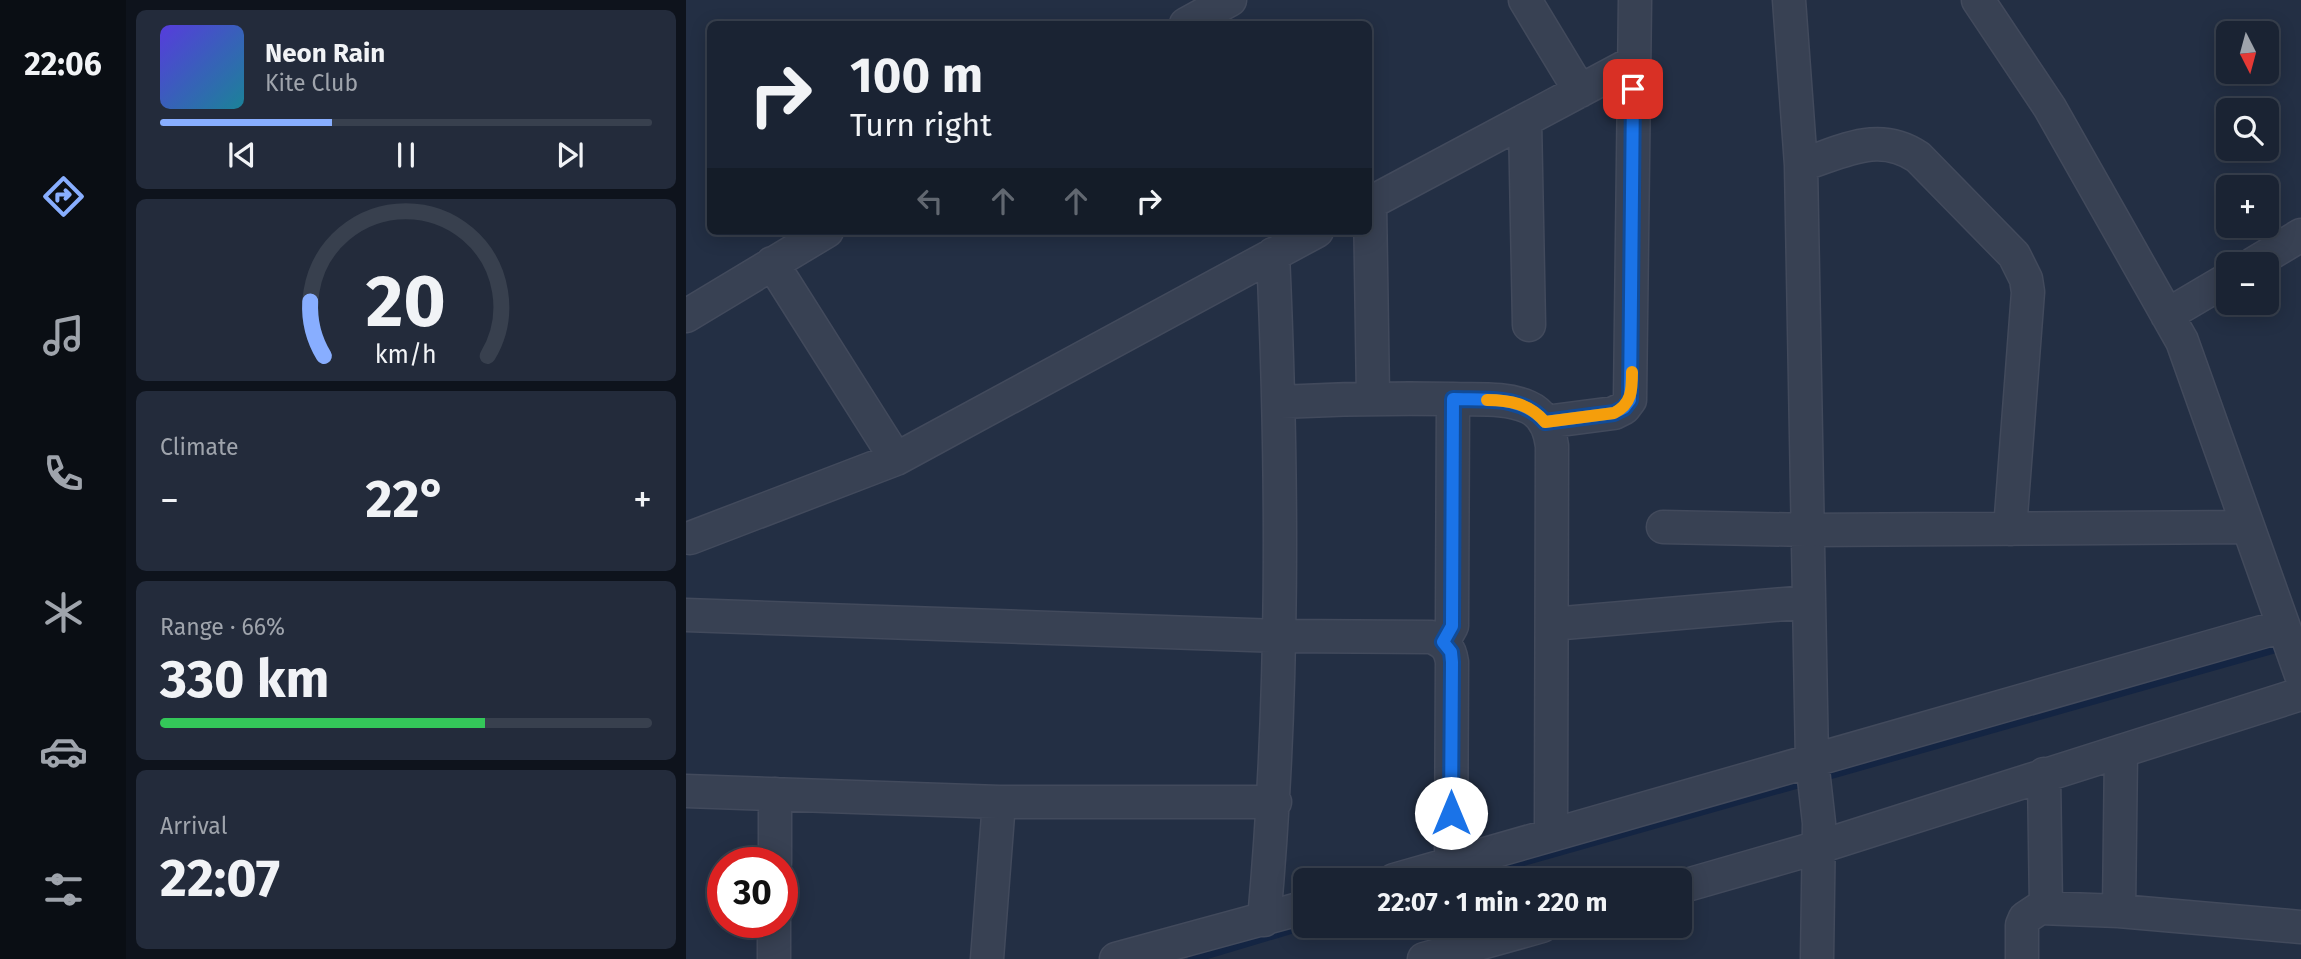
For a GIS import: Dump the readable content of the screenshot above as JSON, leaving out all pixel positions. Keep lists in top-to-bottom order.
{
  "north": "bottom",
  "page": {
    "tabs": "22:06",
    "map_buttons": ["+", "−"],
    "turn": ["100 m", "Turn right"],
    "song": ["Neon Rain", "Kite Club"],
    "tile": [
      "Climate",
      ["Range · 66%", "330 km"],
      ["Arrival", "22:07"]
    ],
    "heat": ["−", "22°", "+"],
    "limit": "30",
    "trip": "22:07 · 1 min · 220 m",
    "gauge": ["20", "km/h"]
  }
}
